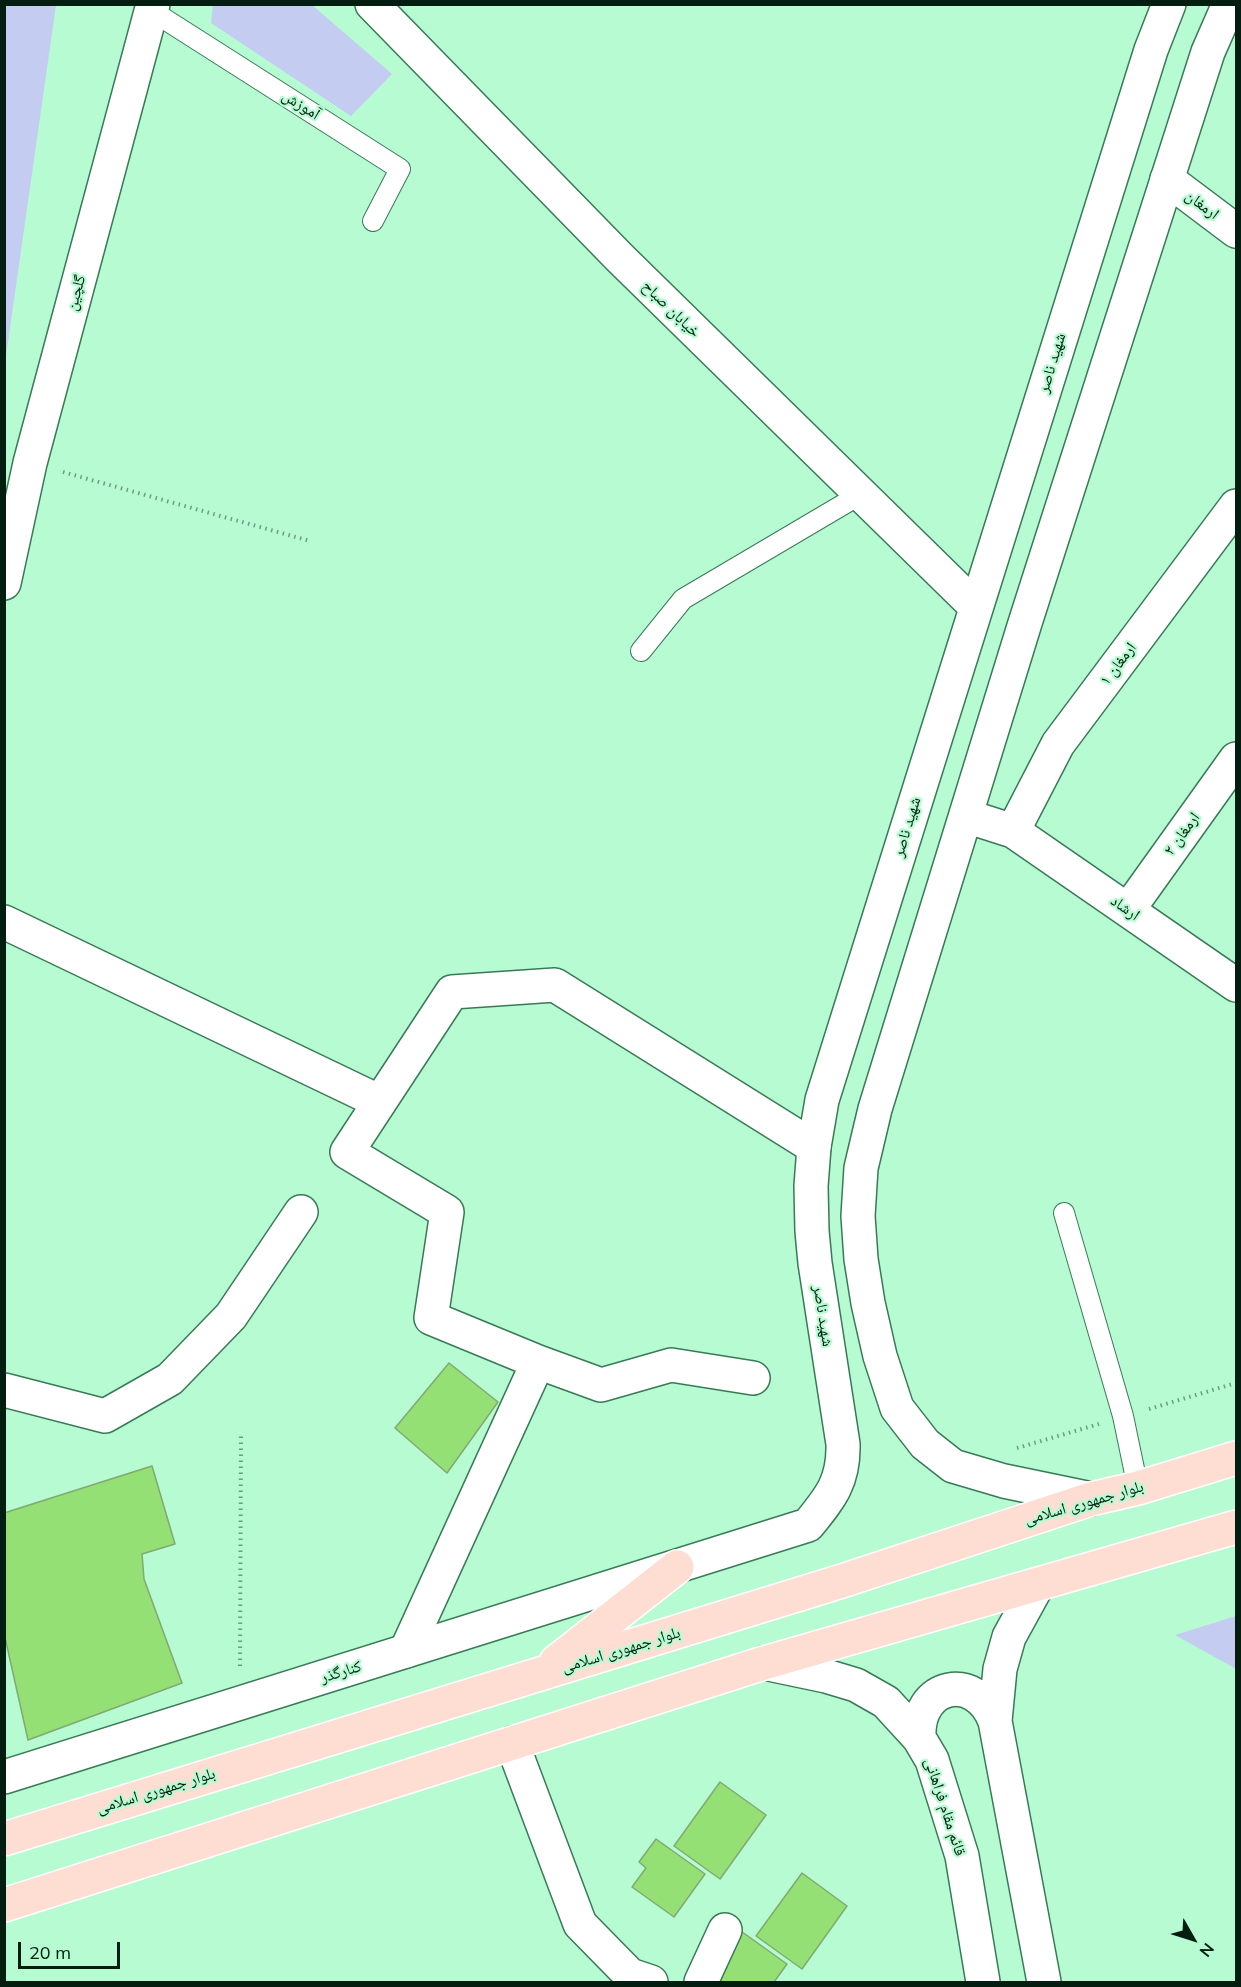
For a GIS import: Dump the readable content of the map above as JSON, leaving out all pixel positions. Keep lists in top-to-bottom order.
{
  "streets": {
    "main road": ["بلوار جمهوری اسلامی"],
    "street": [
      "ارمغان",
      "گلچین",
      "خیابان صباح",
      "شهید ناصر",
      "ارمغان ۱",
      "ارمغان ۲",
      "ارشاد",
      "کنارگذر",
      "قائم مقام فراهانی"
    ],
    "lane": ["آموزش"]
  },
  "crossings": [
    ["آموزش", "گلچین"],
    ["خیابان صباح", "شهید ناصر"],
    ["شهید ناصر", "کنارگذر"],
    ["ارمغان ۱", "ارشاد"],
    ["ارمغان ۲", "ارشاد"]
  ],
  "scale_bar": "20 m",
  "north": "bottom right"
}
